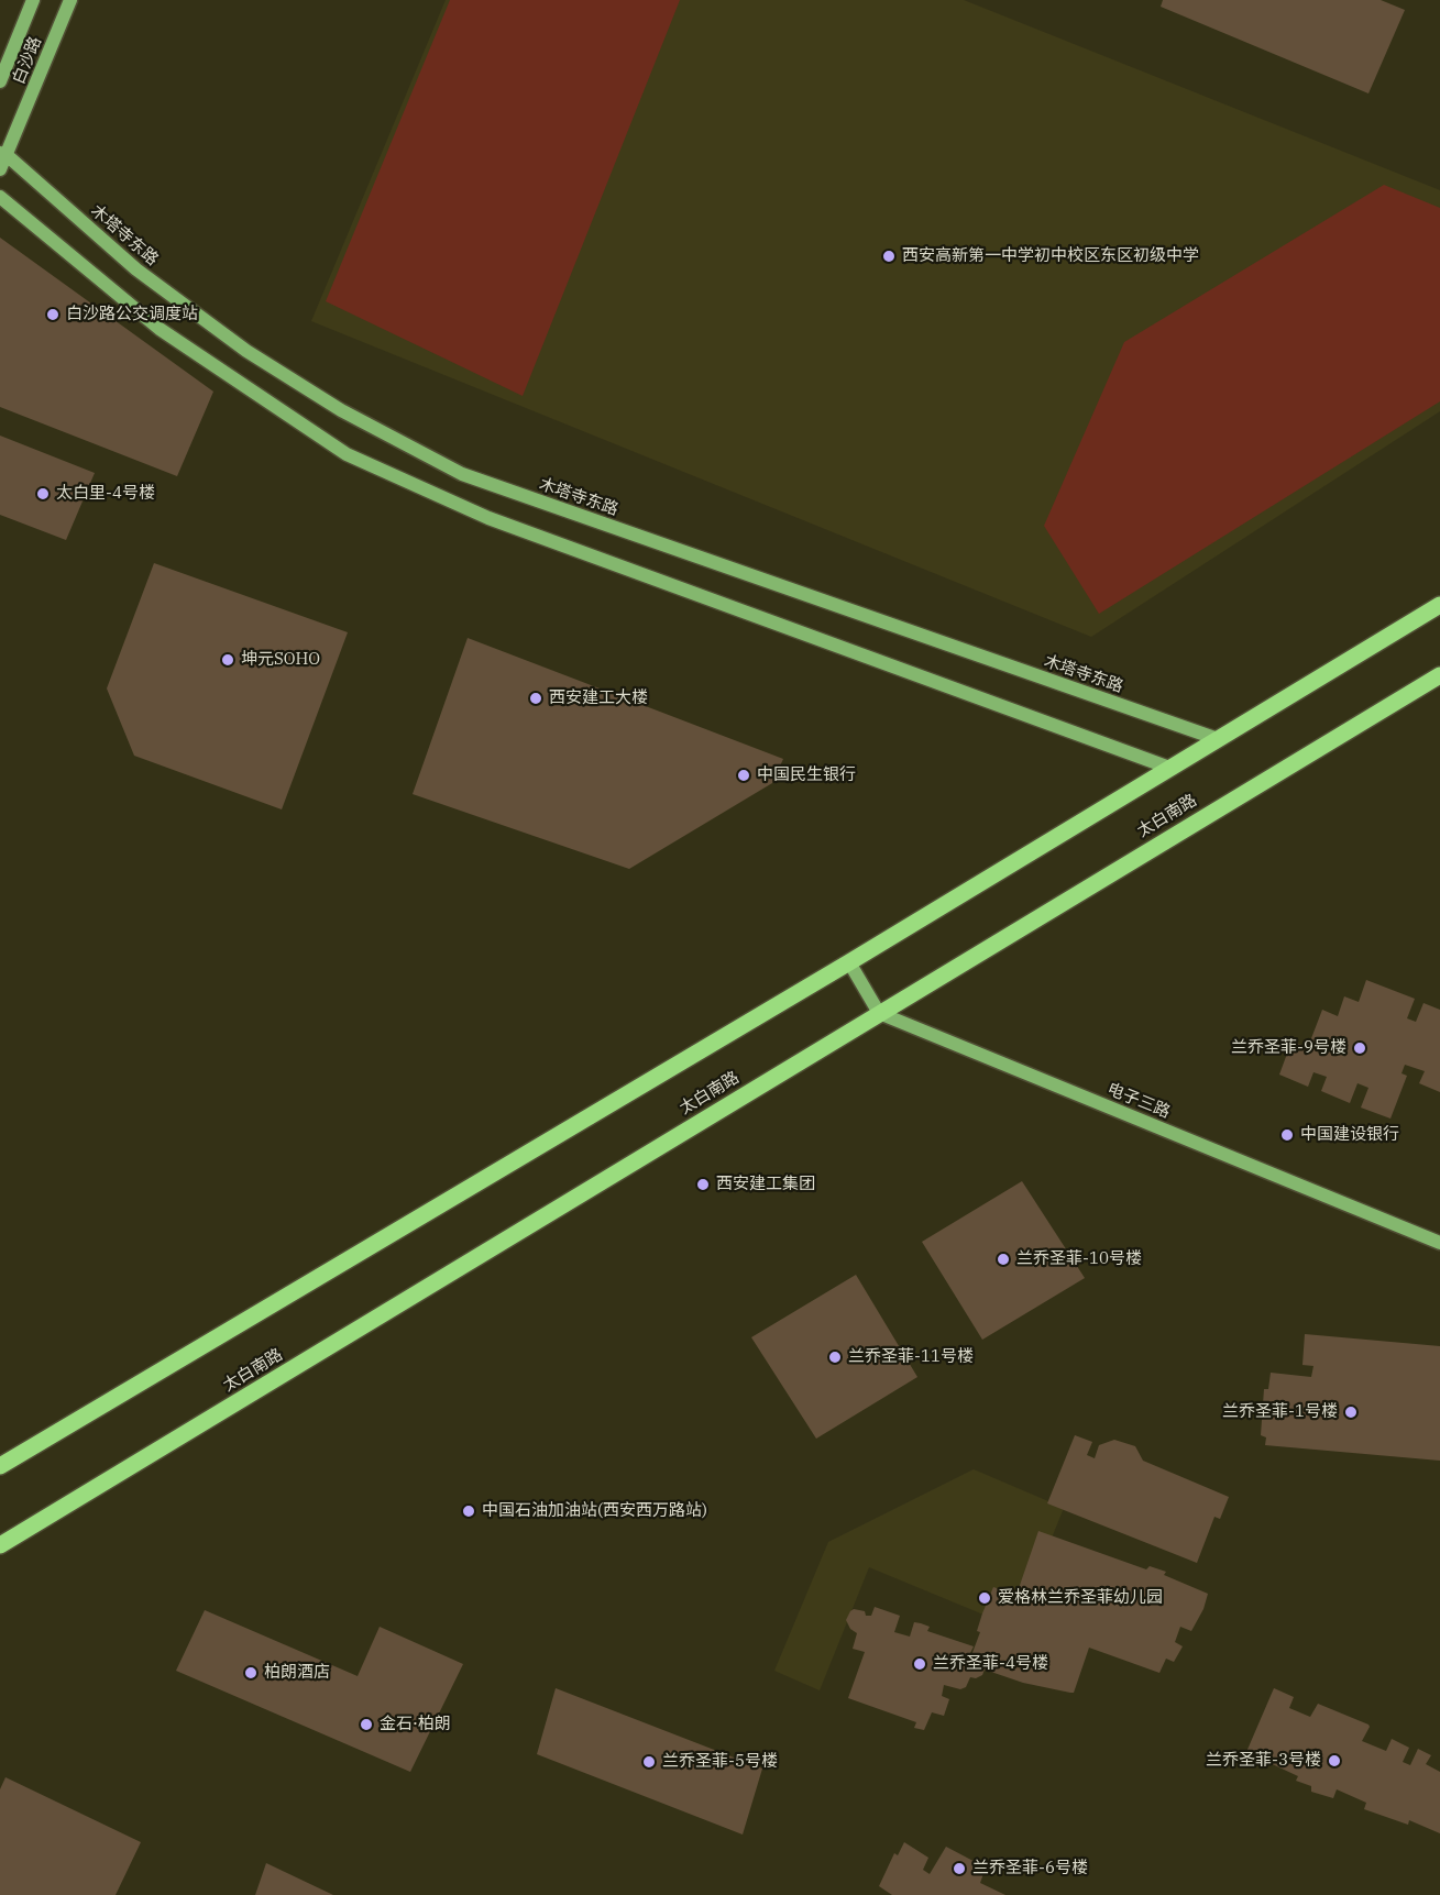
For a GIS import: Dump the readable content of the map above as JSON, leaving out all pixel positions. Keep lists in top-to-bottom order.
{
  "streets": {
    "main road": ["太白南路"],
    "street": ["白沙路", "木塔寺东路", "电子三路"]
  },
  "crossings": [
    ["白沙路", "木塔寺东路"],
    ["太白南路", "电子三路"]
  ],
  "places": [
    "西安高新第一中学初中校区东区初级中学",
    "白沙路公交调度站",
    "太白里-4号楼",
    "坤元SOHO",
    "西安建工大楼",
    "中国民生银行",
    "兰乔圣菲-9号楼",
    "中国建设银行",
    "西安建工集团",
    "兰乔圣菲-10号楼",
    "兰乔圣菲-11号楼",
    "兰乔圣菲-1号楼",
    "中国石油加油站(西安西万路站)",
    "爱格林兰乔圣菲幼儿园",
    "兰乔圣菲-4号楼",
    "柏朗酒店",
    "金石·柏朗",
    "兰乔圣菲-3号楼",
    "兰乔圣菲-5号楼",
    "兰乔圣菲-6号楼"
  ]
}
